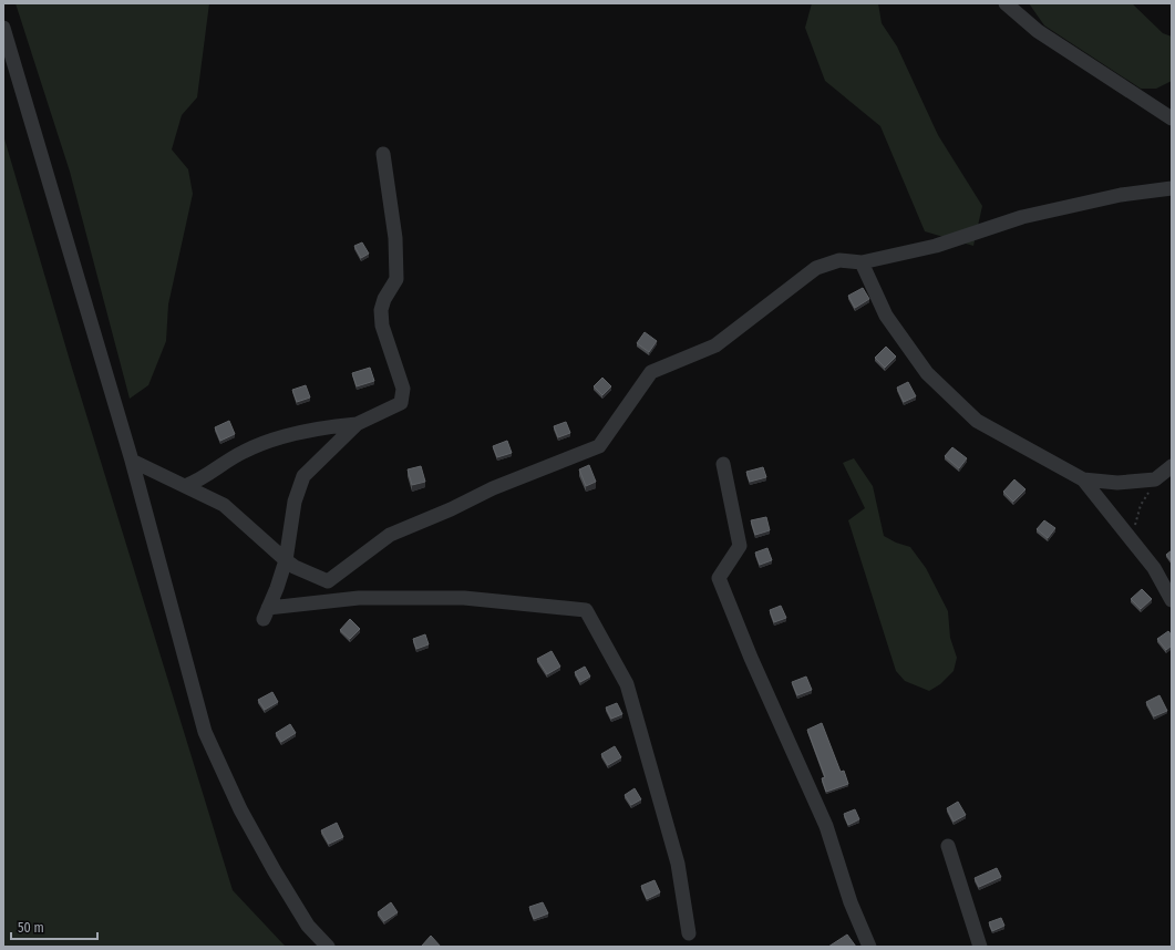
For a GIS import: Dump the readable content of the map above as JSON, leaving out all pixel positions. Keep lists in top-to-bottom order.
{
  "scale_bar": "50 m"
}
